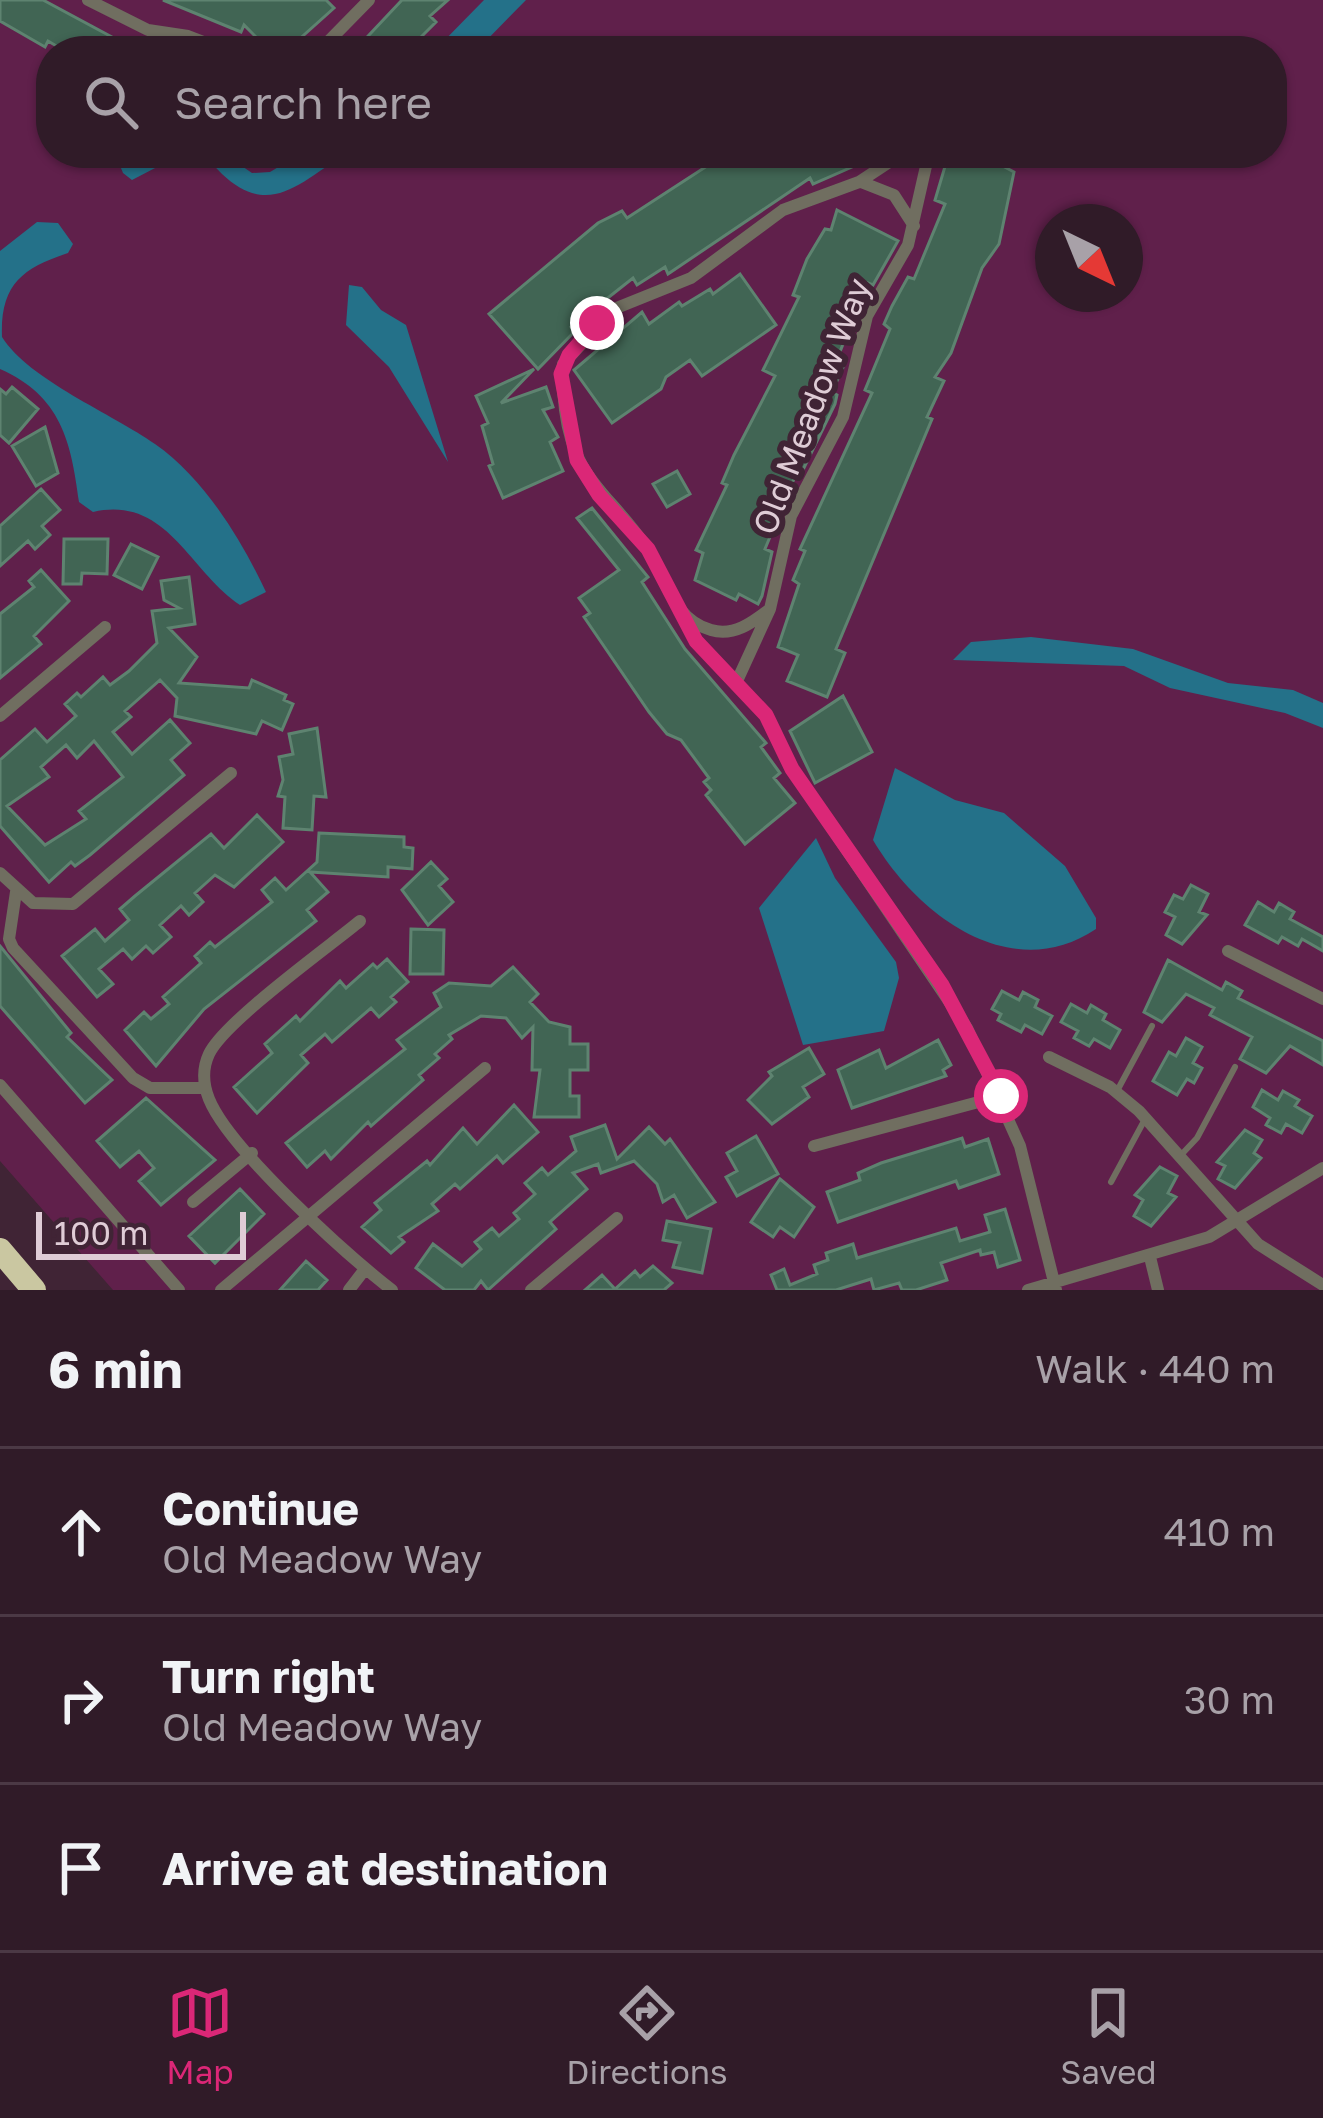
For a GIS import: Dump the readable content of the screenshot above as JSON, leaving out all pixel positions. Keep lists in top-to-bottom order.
{
  "streets": {
    "street": ["Old Meadow Way"]
  },
  "scale_bar": "100 m",
  "north": "bottom right",
  "page": {
    "search": "Search here",
    "scale": "100 m",
    "heading": ["6 min", "Walk · 440 m"],
    "list": [
      ["Continue", "Old Meadow Way", "410 m"],
      ["Turn right", "Old Meadow Way", "30 m"],
      "Arrive at destination"
    ],
    "nav": ["Map", "Directions", "Saved"]
  }
}
